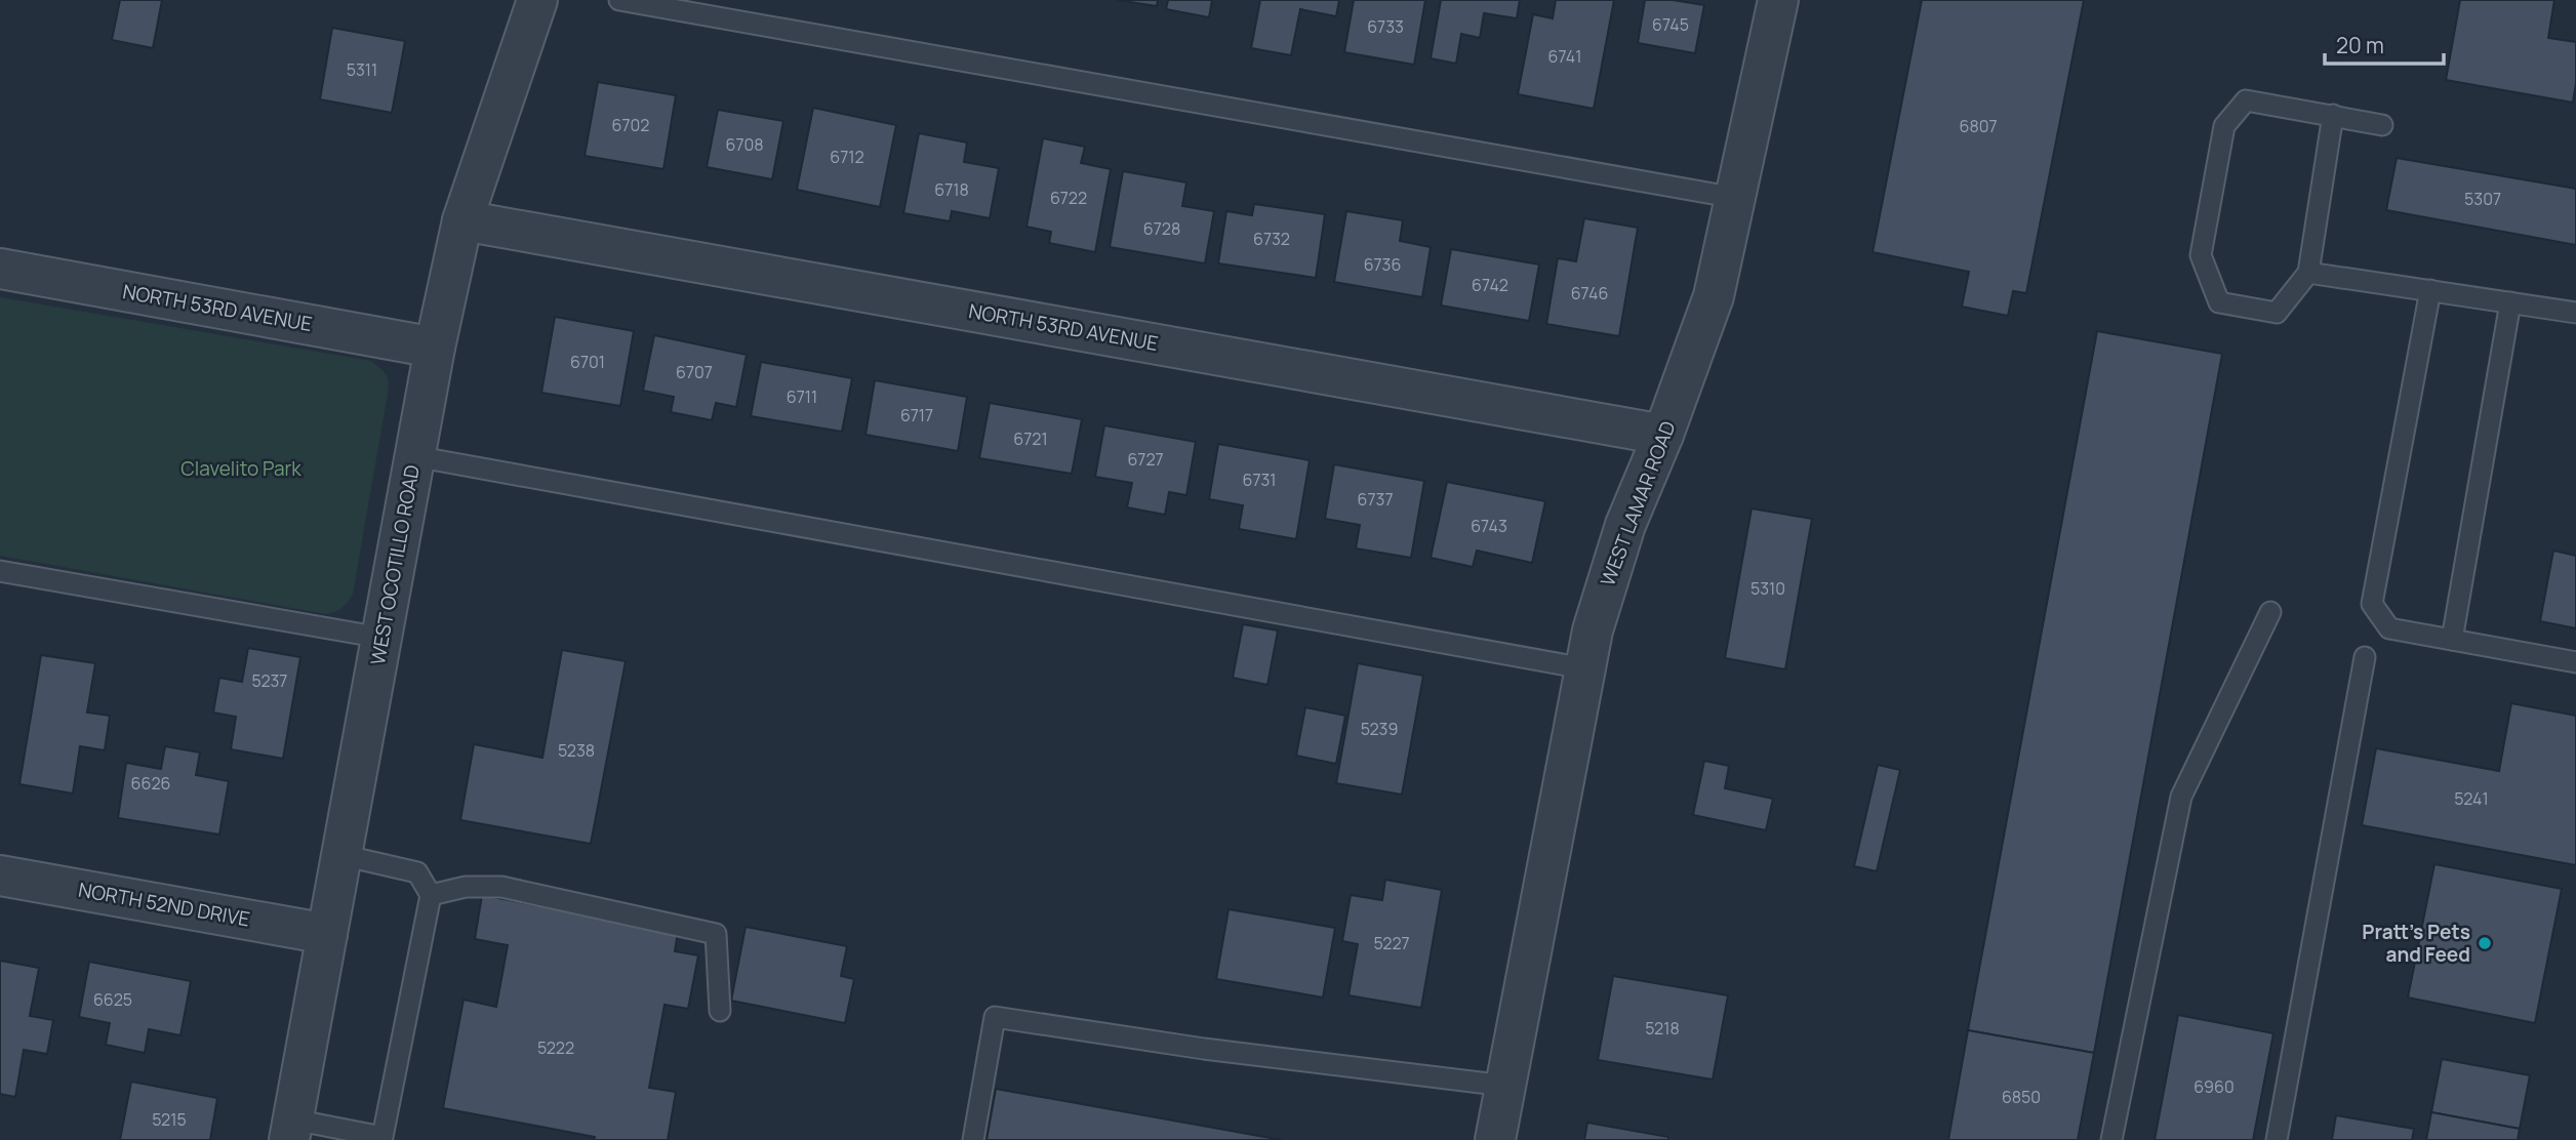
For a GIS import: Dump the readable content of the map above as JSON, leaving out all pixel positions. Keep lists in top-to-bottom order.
{
  "streets": {
    "street": [
      "NORTH 53RD AVENUE",
      "WEST LAMAR ROAD",
      "WEST OCOTILLO ROAD",
      "NORTH 52ND DRIVE"
    ]
  },
  "crossings": [
    ["NORTH 53RD AVENUE", "WEST LAMAR ROAD"],
    ["NORTH 53RD AVENUE", "WEST OCOTILLO ROAD"],
    ["WEST OCOTILLO ROAD", "NORTH 52ND DRIVE"]
  ],
  "parks": ["Clavelito Park"],
  "places": ["Pratt's Pets and Feed"],
  "house_numbers": [
    "6745",
    "6733",
    "6741",
    "5311",
    "6702",
    "6807",
    "6708",
    "6712",
    "6718",
    "6722",
    "5307",
    "6728",
    "6732",
    "6736",
    "6742",
    "6746",
    "6701",
    "6707",
    "6711",
    "6717",
    "6721",
    "6727",
    "6731",
    "6737",
    "6743",
    "5310",
    "5237",
    "5239",
    "5238",
    "6626",
    "5241",
    "5227",
    "6625",
    "5218",
    "5222",
    "6960",
    "6850",
    "5215"
  ],
  "scale_bar": "20 m"
}
